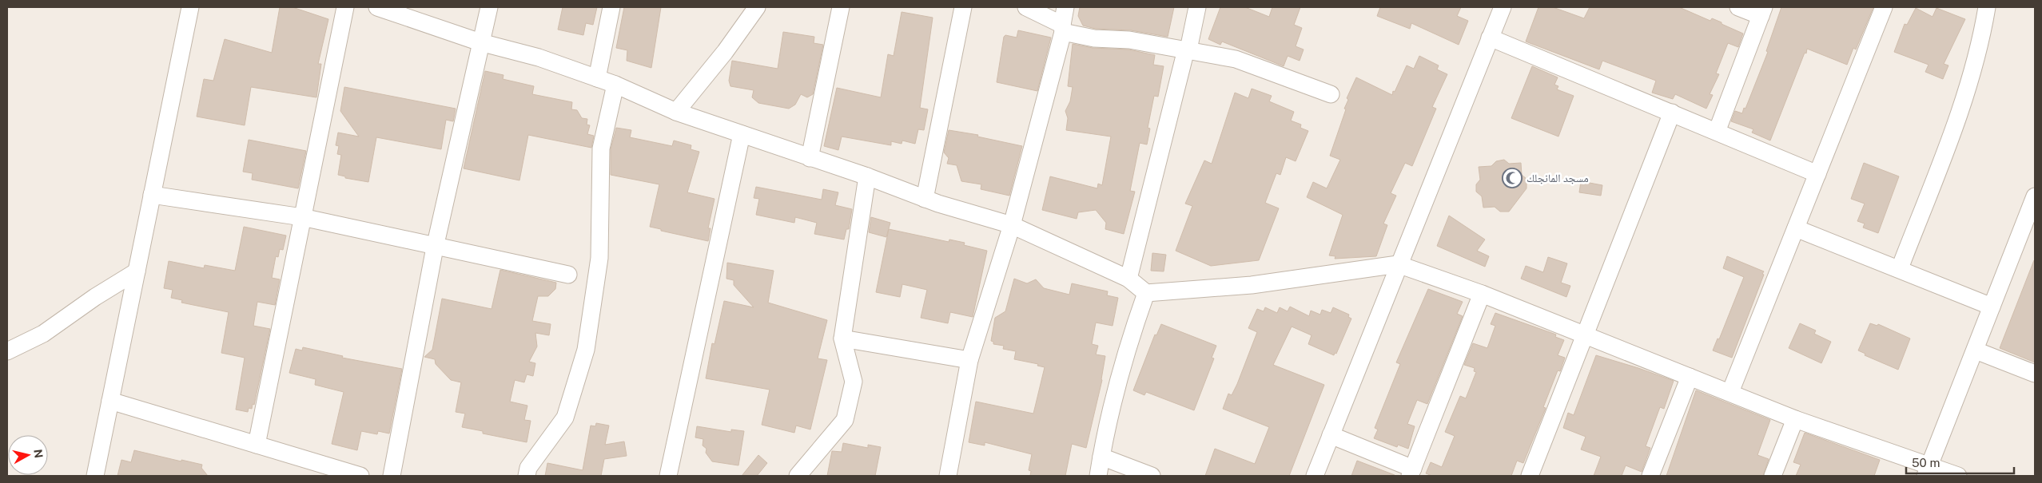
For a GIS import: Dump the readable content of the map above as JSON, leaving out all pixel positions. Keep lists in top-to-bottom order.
{
  "places": {
    "mosque": ["مسجد المانجلك"]
  },
  "scale_bar": "50 m",
  "north": "right"
}
